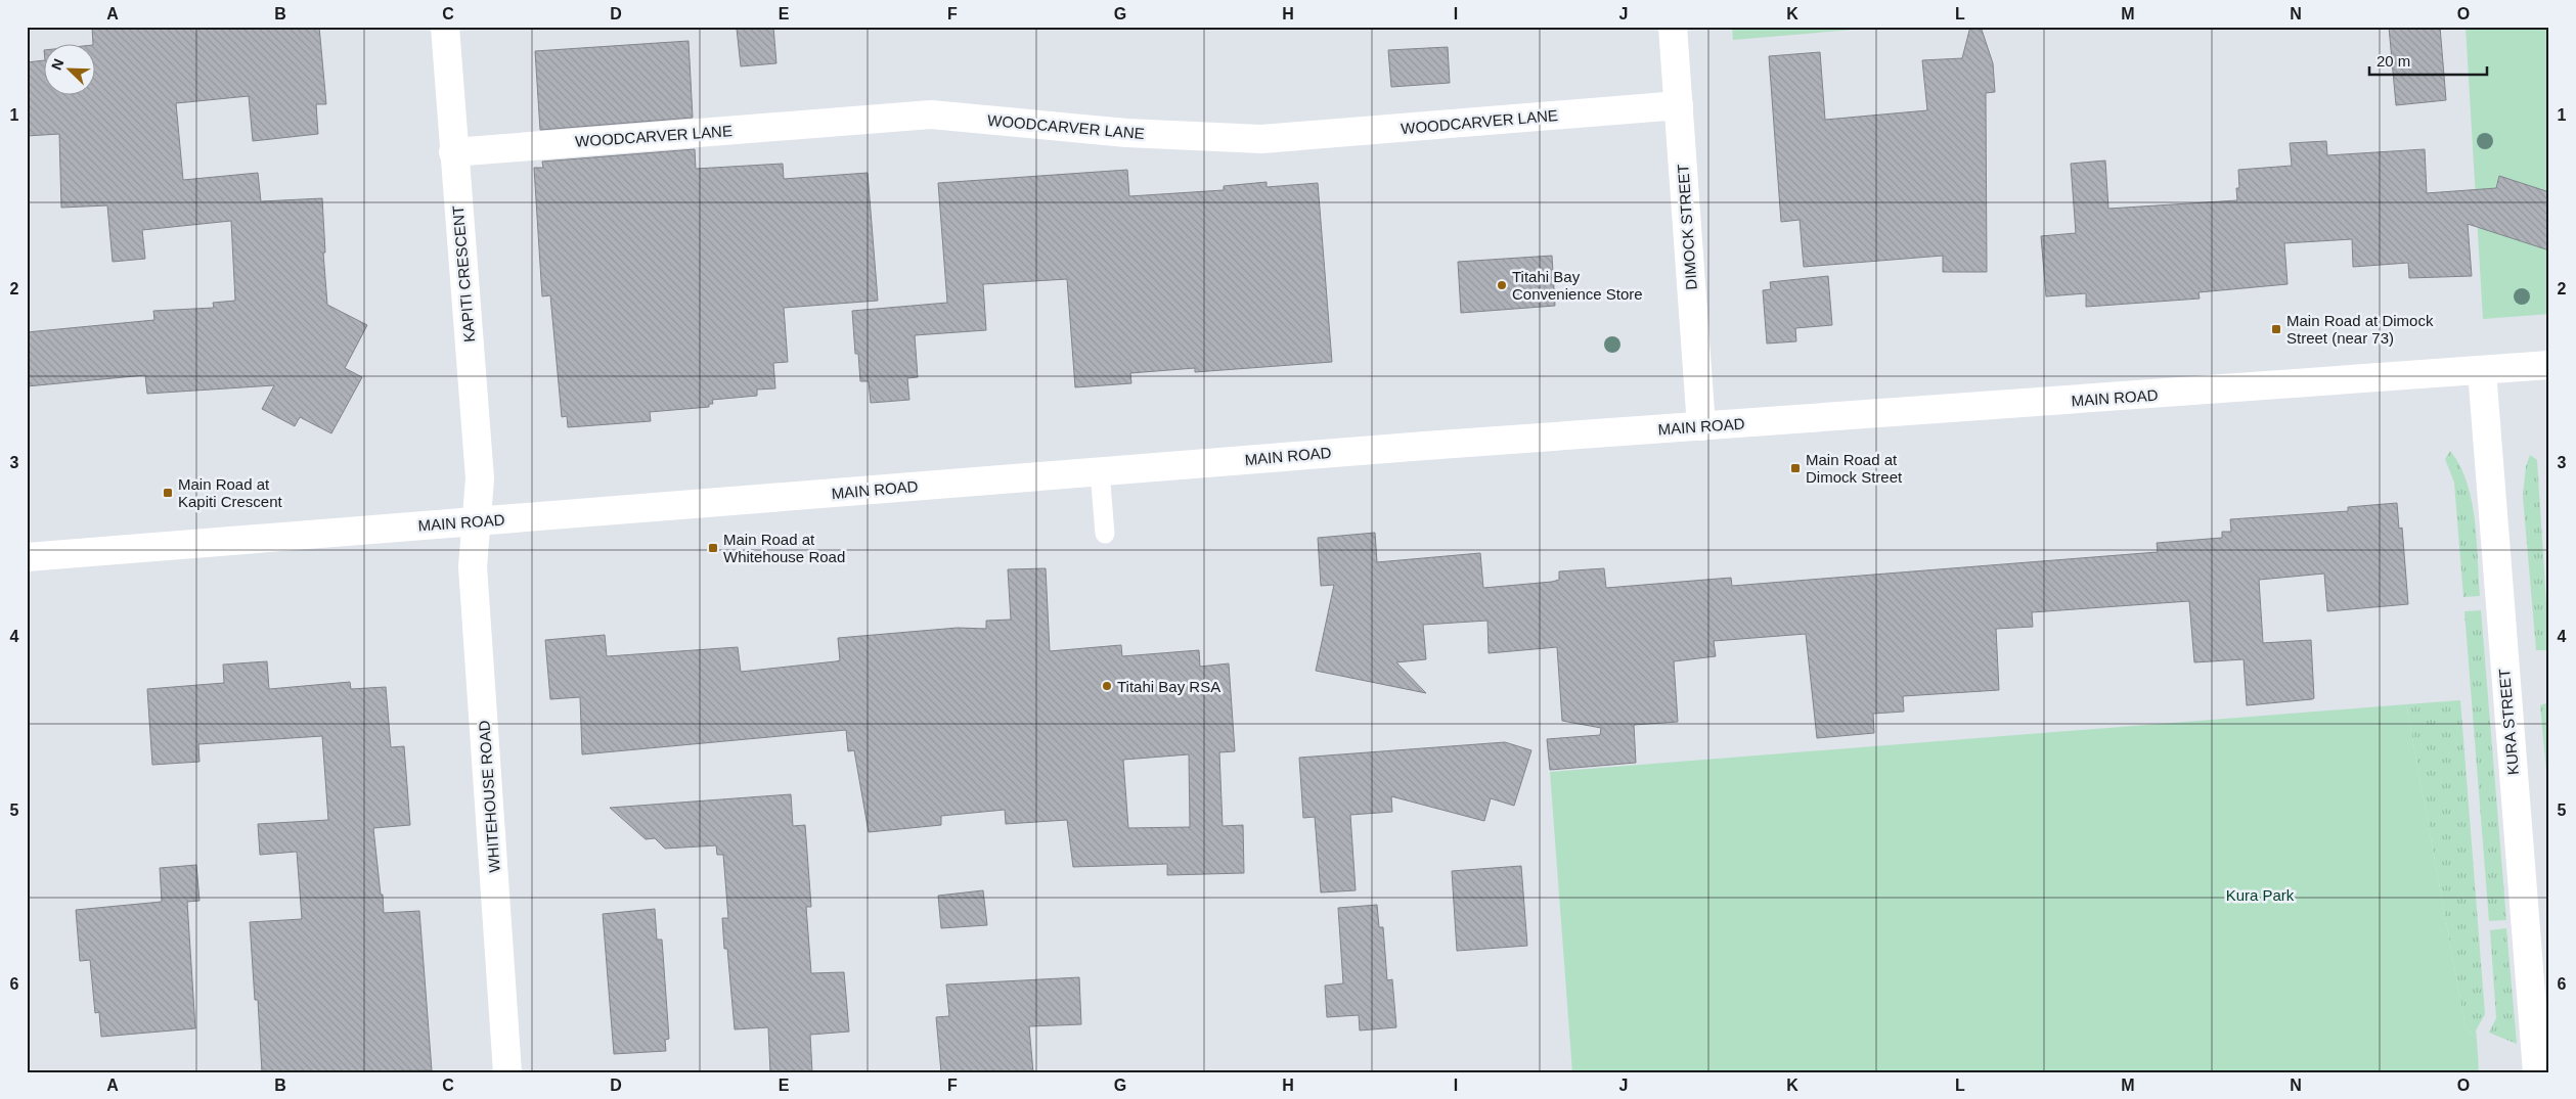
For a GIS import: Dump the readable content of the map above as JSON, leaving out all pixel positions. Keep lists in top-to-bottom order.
{
  "streets": {
    "street": [
      "WOODCARVER LANE",
      "DIMOCK STREET",
      "KAPITI CRESCENT",
      "MAIN ROAD",
      "KURA STREET",
      "WHITEHOUSE ROAD"
    ]
  },
  "crossings": [
    ["WOODCARVER LANE", "DIMOCK STREET"],
    ["WOODCARVER LANE", "KAPITI CRESCENT"],
    ["DIMOCK STREET", "MAIN ROAD"],
    ["KAPITI CRESCENT", "MAIN ROAD"],
    ["KAPITI CRESCENT", "WHITEHOUSE ROAD"],
    ["MAIN ROAD", "KURA STREET"],
    ["MAIN ROAD", "WHITEHOUSE ROAD"]
  ],
  "parks": ["Kura Park"],
  "places": {
    "other": ["Titahi Bay Convenience Store", "Titahi Bay RSA"],
    "transit": [
      "Main Road at Dimock Street (near 73)",
      "Main Road at Dimock Street",
      "Main Road at Kapiti Crescent",
      "Main Road at Whitehouse Road"
    ]
  },
  "scale_bar": "20 m",
  "north": "top left",
  "grid": {
    "columns": [
      "A",
      "B",
      "C",
      "D",
      "E",
      "F",
      "G",
      "H",
      "I",
      "J",
      "K",
      "L",
      "M",
      "N",
      "O"
    ],
    "rows": [
      "1",
      "2",
      "3",
      "4",
      "5",
      "6"
    ]
  }
}
